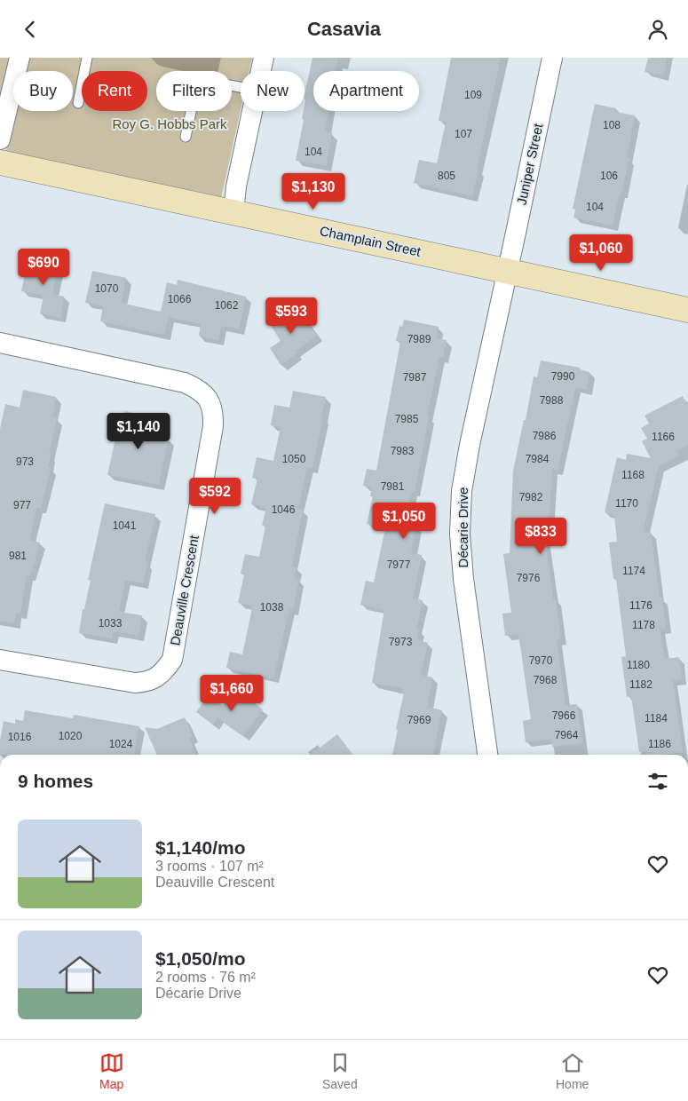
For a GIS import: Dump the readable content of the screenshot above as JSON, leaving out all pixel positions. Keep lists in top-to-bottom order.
{
  "streets": {
    "street": [
      "Juniper Street",
      "Champlain Street",
      "Décarie Drive",
      "Deauville Crescent"
    ]
  },
  "crossings": [
    ["Juniper Street", "Champlain Street"],
    ["Juniper Street", "Décarie Drive"],
    ["Champlain Street", "Décarie Drive"]
  ],
  "parks": ["Roy G. Hobbs Park"],
  "house_numbers": [
    "109",
    "108",
    "107",
    "104",
    "805",
    "106",
    "104",
    "1070",
    "1066",
    "1062",
    "7989",
    "7990",
    "7987",
    "7988",
    "7985",
    "7986",
    "1166",
    "7983",
    "1050",
    "7984",
    "973",
    "1168",
    "7981",
    "7982",
    "1170",
    "977",
    "1046",
    "1041",
    "981",
    "7977",
    "1174",
    "7976",
    "1176",
    "1038",
    "1033",
    "1178",
    "7973",
    "7970",
    "1180",
    "7968",
    "1182",
    "7966",
    "1184",
    "7969",
    "7964",
    "1020",
    "1016",
    "1024",
    "1186"
  ],
  "page": {
    "header": "Casavia",
    "chip": [
      "Buy",
      "Rent",
      "Filters",
      "New",
      "Apartment"
    ],
    "price": [
      "$1,130",
      "$1,060",
      "$690",
      "$593",
      "$1,140",
      "$592",
      "$1,050",
      "$833",
      "$1,660"
    ],
    "heading": "9 homes",
    "list": [
      {
        "name": "$1,140/mo",
        "note": "3 rooms · 107 m² · Deauville Crescent"
      },
      {
        "name": "$1,050/mo",
        "note": "2 rooms · 76 m² · Décarie Drive"
      }
    ],
    "tabs": ["Map", "Saved", "Home"]
  }
}
